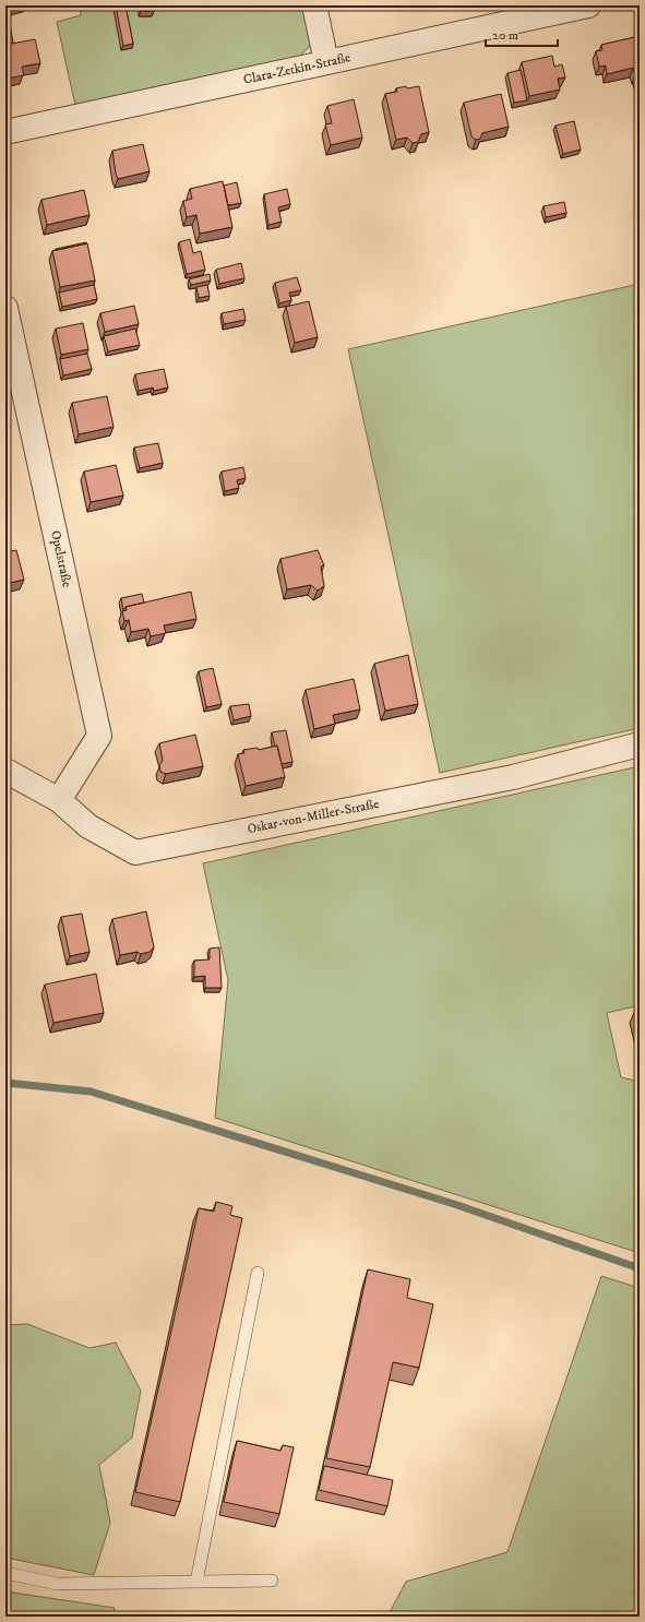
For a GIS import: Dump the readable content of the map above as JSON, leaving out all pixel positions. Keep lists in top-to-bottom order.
{
  "streets": {
    "street": ["Clara-Zetkin-Straße", "Opelstraße", "Oskar-von-Miller-Straße"]
  },
  "crossings": [
    ["Opelstraße", "Oskar-von-Miller-Straße"]
  ],
  "scale_bar": "20 m"
}
